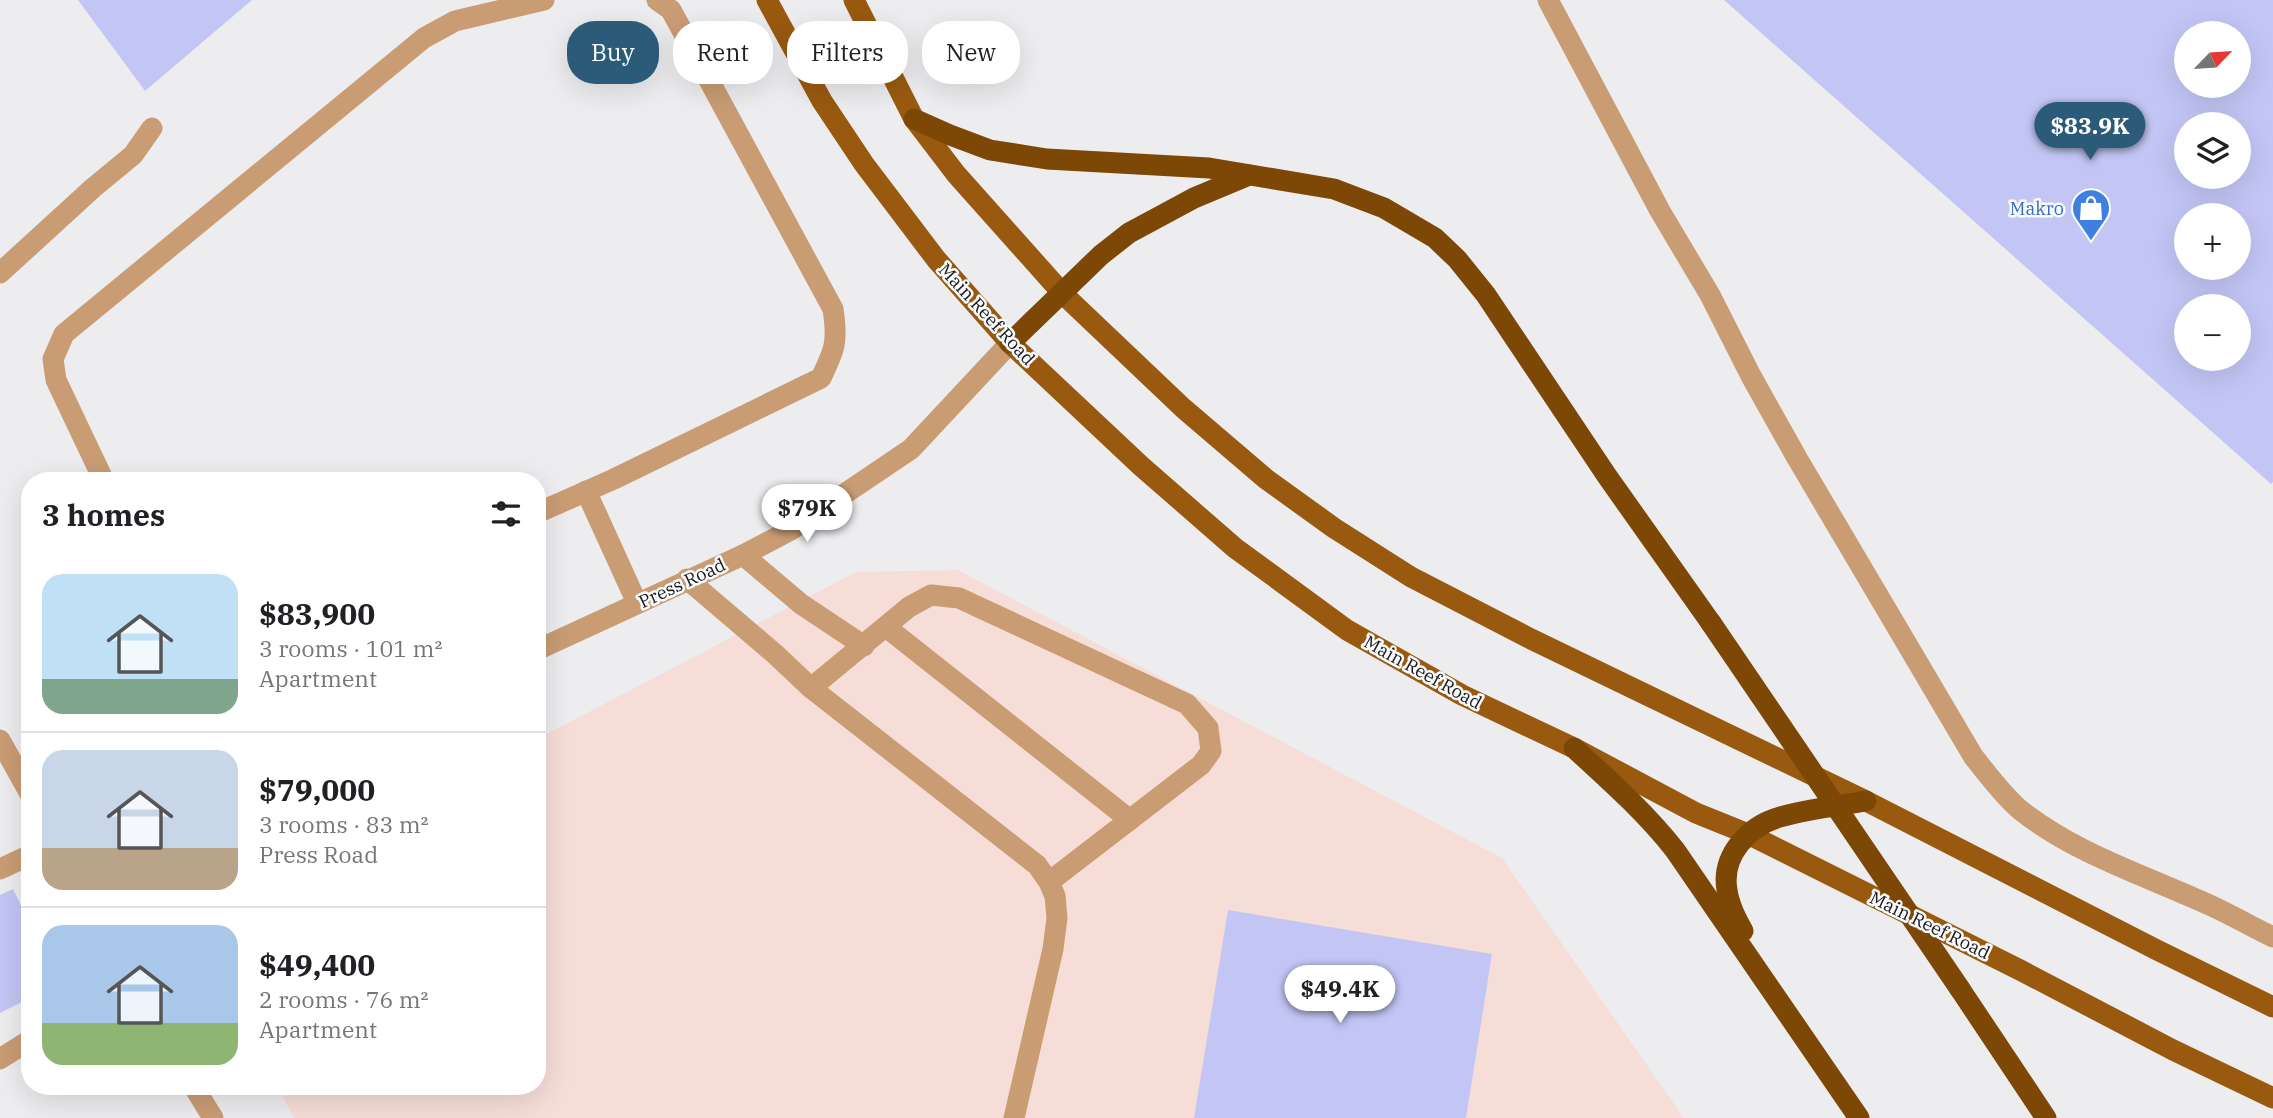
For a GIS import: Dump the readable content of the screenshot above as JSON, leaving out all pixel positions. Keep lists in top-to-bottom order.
{
  "streets": {
    "main road": ["Main Reef Road"],
    "street": ["Press Road"]
  },
  "crossings": [
    ["Main Reef Road", "Press Road"]
  ],
  "places": {
    "shop": ["Makro"]
  },
  "north": "top right",
  "page": {
    "map_buttons": ["+", "−"],
    "chip": [
      "Buy",
      "Rent",
      "Filters",
      "New"
    ],
    "price": ["$83.9K", "$79K", "$49.4K"],
    "heading": "3 homes",
    "list": [
      {
        "name": "$83,900",
        "note": "3 rooms · 101 m² · Apartment"
      },
      {
        "name": "$79,000",
        "note": "3 rooms · 83 m² · Press Road"
      },
      {
        "name": "$49,400",
        "note": "2 rooms · 76 m² · Apartment"
      }
    ]
  }
}
